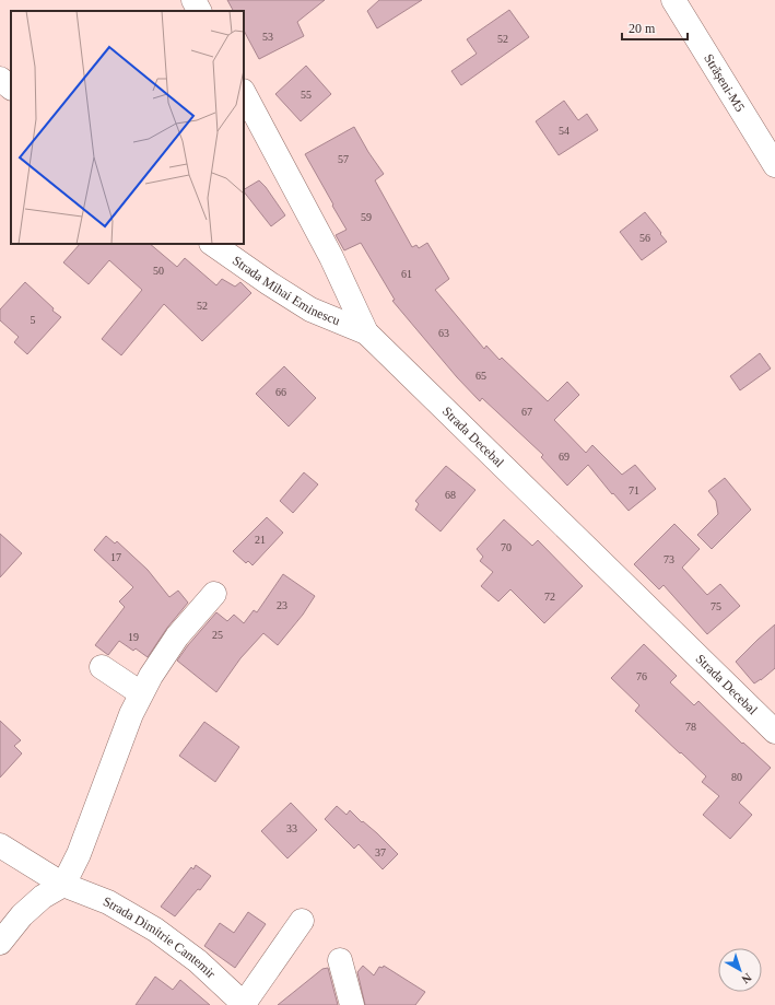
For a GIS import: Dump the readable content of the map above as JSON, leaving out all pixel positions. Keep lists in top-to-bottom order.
{
  "streets": {
    "street": [
      "Strășeni-M5",
      "Strada Mihai Eminescu",
      "Strada Decebal",
      "Strada Dimitrie Cantemir"
    ]
  },
  "crossings": [
    ["Strada Mihai Eminescu", "Strada Decebal"]
  ],
  "house_numbers": [
    "53",
    "52",
    "55",
    "54",
    "57",
    "59",
    "56",
    "50",
    "61",
    "52",
    "5",
    "63",
    "65",
    "66",
    "67",
    "69",
    "71",
    "68",
    "21",
    "70",
    "17",
    "73",
    "72",
    "23",
    "75",
    "25",
    "19",
    "76",
    "78",
    "80",
    "33",
    "37"
  ],
  "scale_bar": "20 m",
  "north": "bottom right"
}
